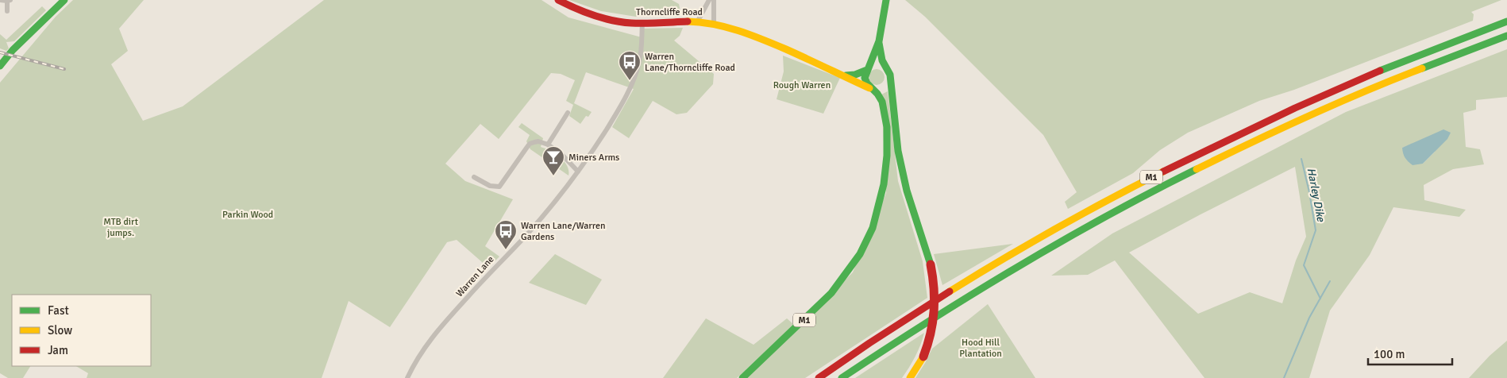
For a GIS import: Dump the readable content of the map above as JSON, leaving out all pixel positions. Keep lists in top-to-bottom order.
{
  "streets": {
    "main road": ["Thorncliffe Road", "M1"],
    "street": ["Warren Lane"]
  },
  "crossings": [
    ["Thorncliffe Road", "M1"],
    ["Thorncliffe Road", "Warren Lane"]
  ],
  "water": ["Harley Dike"],
  "parks": [
    "Rough Warren",
    "Parkin Wood",
    "MTB dirt jumps.",
    "Hood Hill Plantation"
  ],
  "places": {
    "bus stop": ["Warren Lane/Thorncliffe Road", "Warren Lane/Warren Gardens"],
    "bar": ["Miners Arms"]
  },
  "legend": ["Fast", "Slow", "Jam"],
  "scale_bar": "100 m"
}
